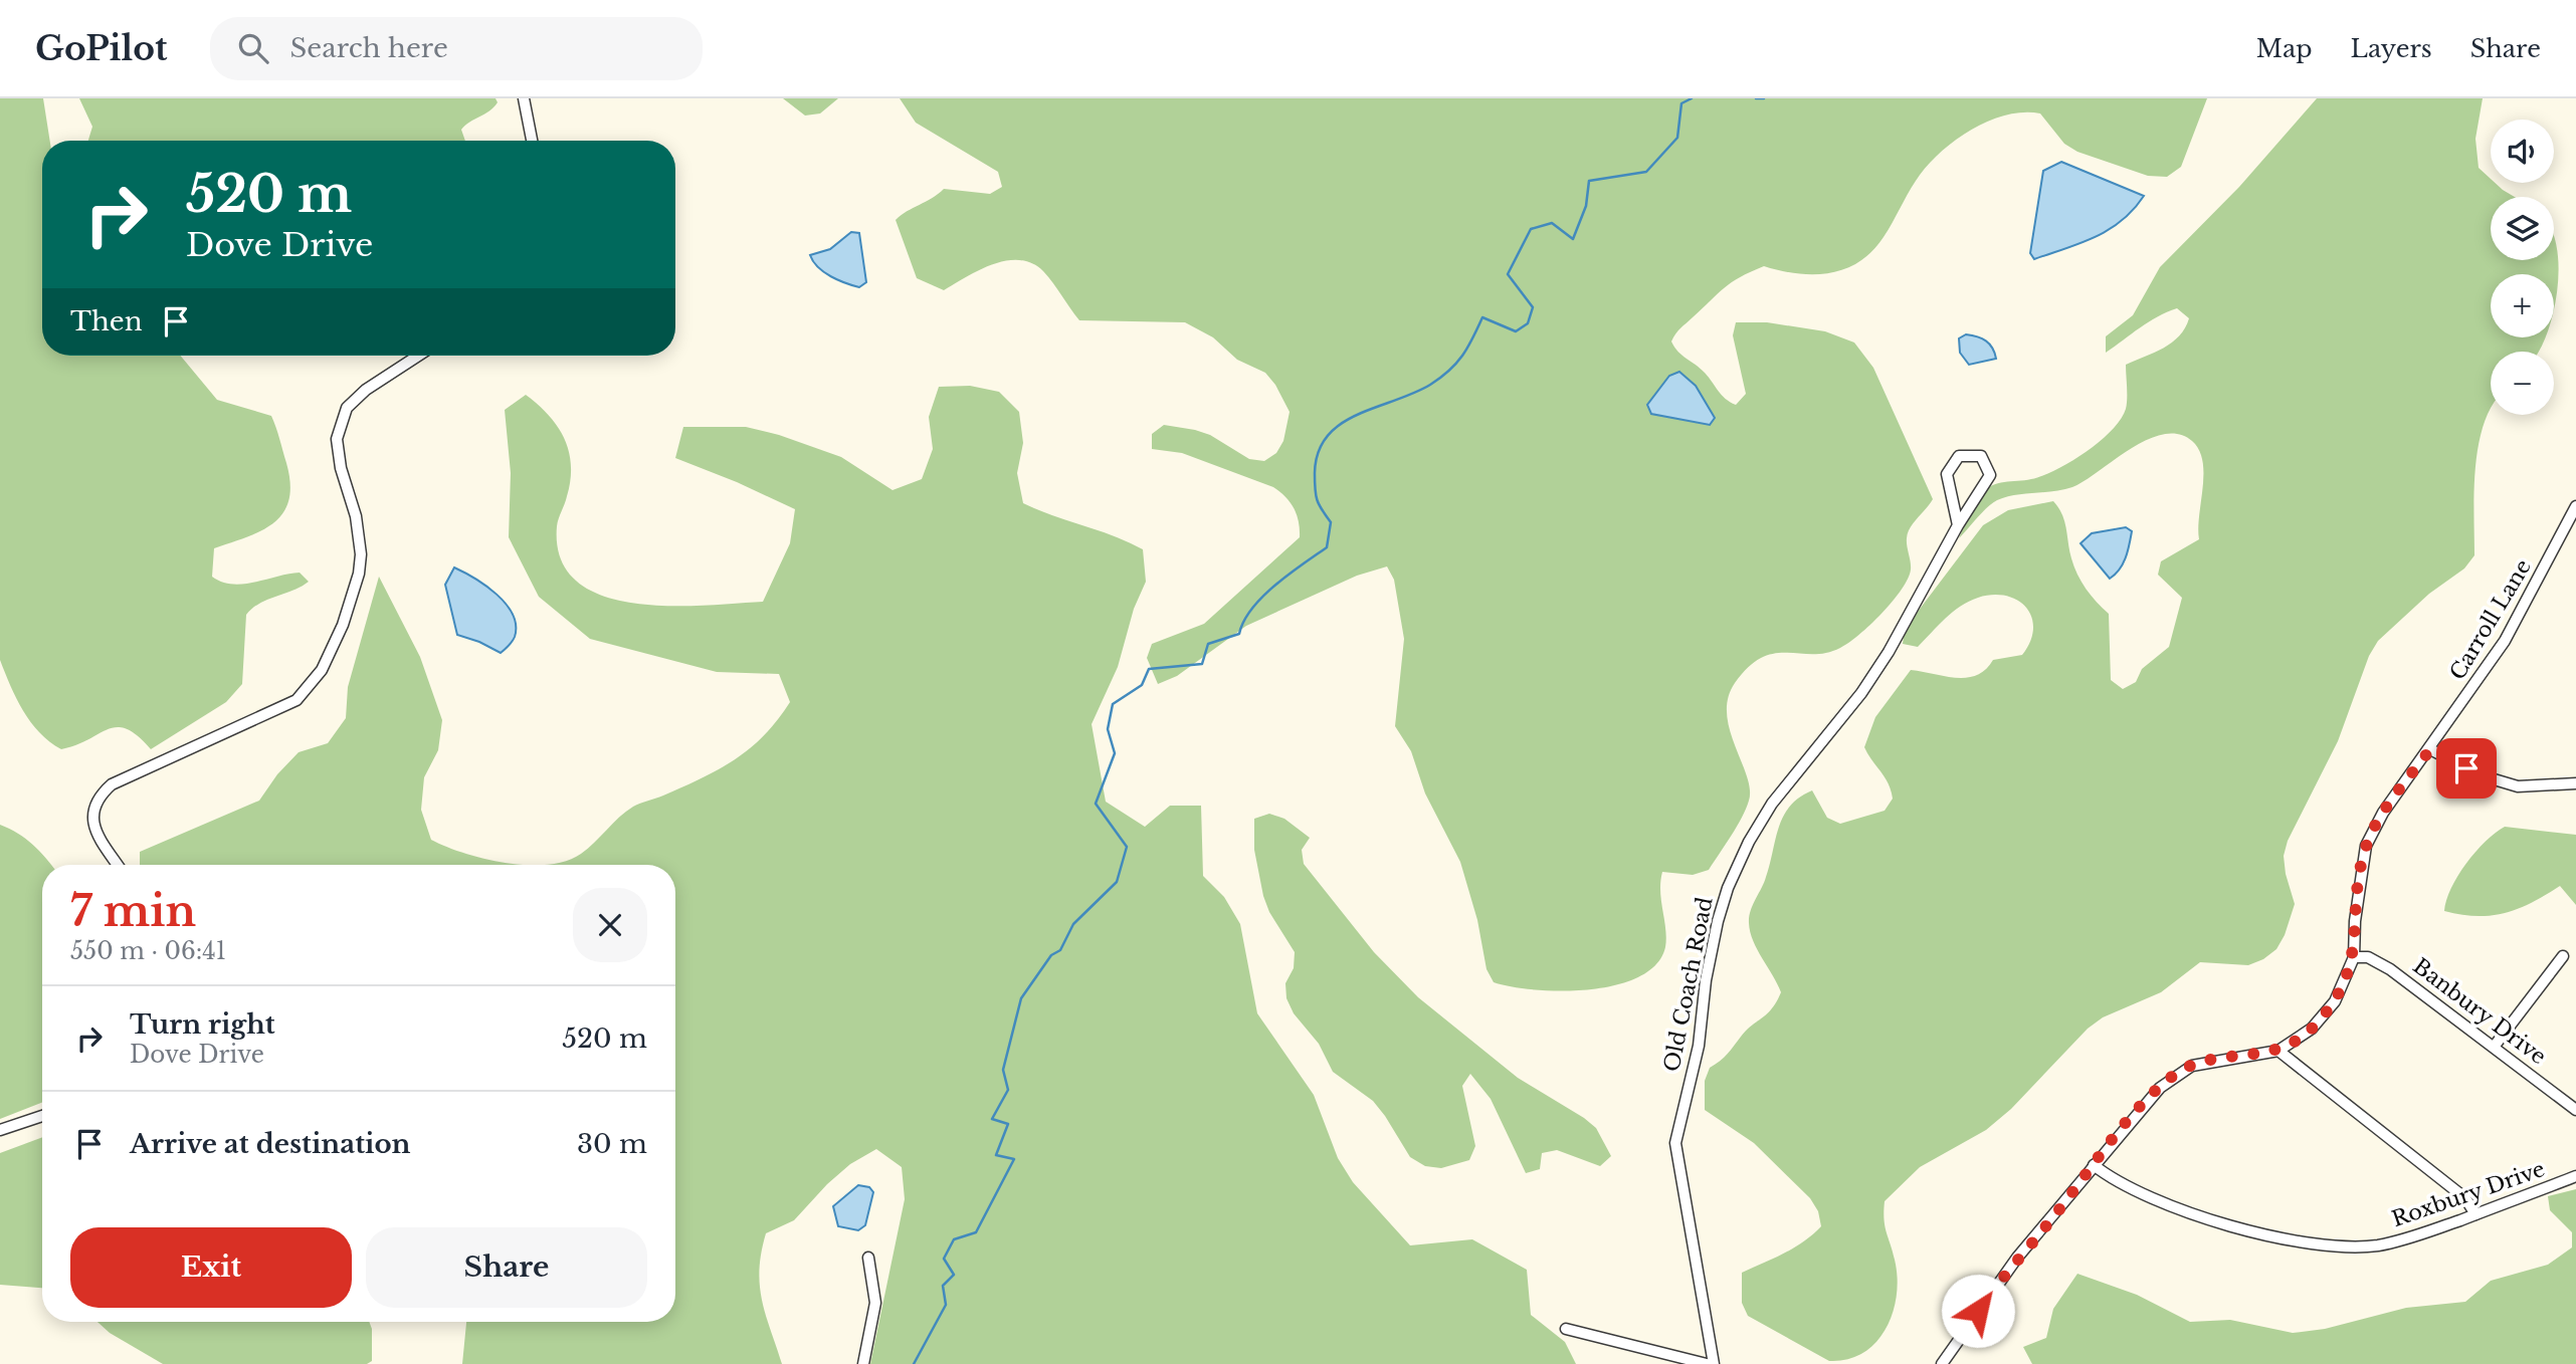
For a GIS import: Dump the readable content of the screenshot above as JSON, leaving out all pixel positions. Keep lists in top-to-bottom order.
{
  "streets": {
    "street": [
      "Carroll Lane",
      "Old Coach Road",
      "Banbury Drive",
      "Roxbury Drive"
    ]
  },
  "crossings": [
    ["Carroll Lane", "Banbury Drive"]
  ],
  "page": {
    "header": "GoPilot",
    "search": "Search here",
    "nav": ["Map", "Layers", "Share"],
    "map_buttons": ["+", "−"],
    "turn": ["520 m", "Dove Drive"],
    "then": "Then",
    "heading": ["7 min", "550 m · 06:41"],
    "list": [
      {
        "name": "Turn right",
        "note": "Dove Drive",
        "value": "520 m"
      },
      {
        "name": "Arrive at destination",
        "value": "30 m"
      }
    ],
    "buttons": ["Exit", "Share"]
  }
}
